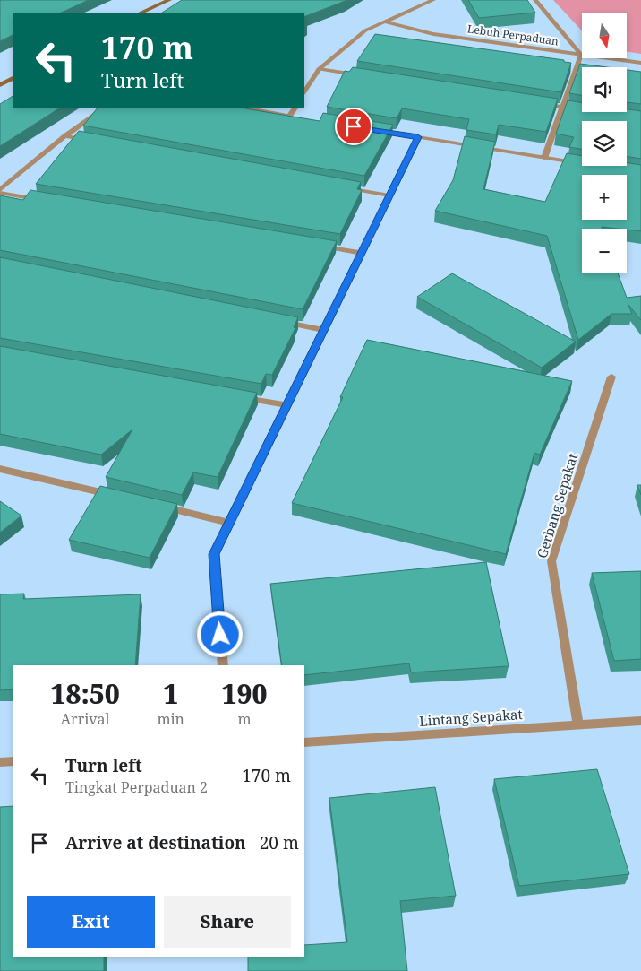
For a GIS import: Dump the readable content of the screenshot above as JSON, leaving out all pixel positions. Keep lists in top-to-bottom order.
{
  "streets": {
    "street": ["Lebuh Perpaduan", "Gerbang Sepakat", "Lintang Sepakat"]
  },
  "crossings": [
    ["Gerbang Sepakat", "Lintang Sepakat"]
  ],
  "north": "bottom",
  "page": {
    "map_buttons": ["+", "−"],
    "turn": ["170 m", "Turn left"],
    "eta": [
      "18:50",
      "Arrival",
      "1",
      "min",
      "190",
      "m"
    ],
    "list": [
      {
        "name": "Turn left",
        "note": "Tingkat Perpaduan 2",
        "value": "170 m"
      },
      {
        "name": "Arrive at destination",
        "value": "20 m"
      }
    ],
    "buttons": ["Exit", "Share"]
  }
}
